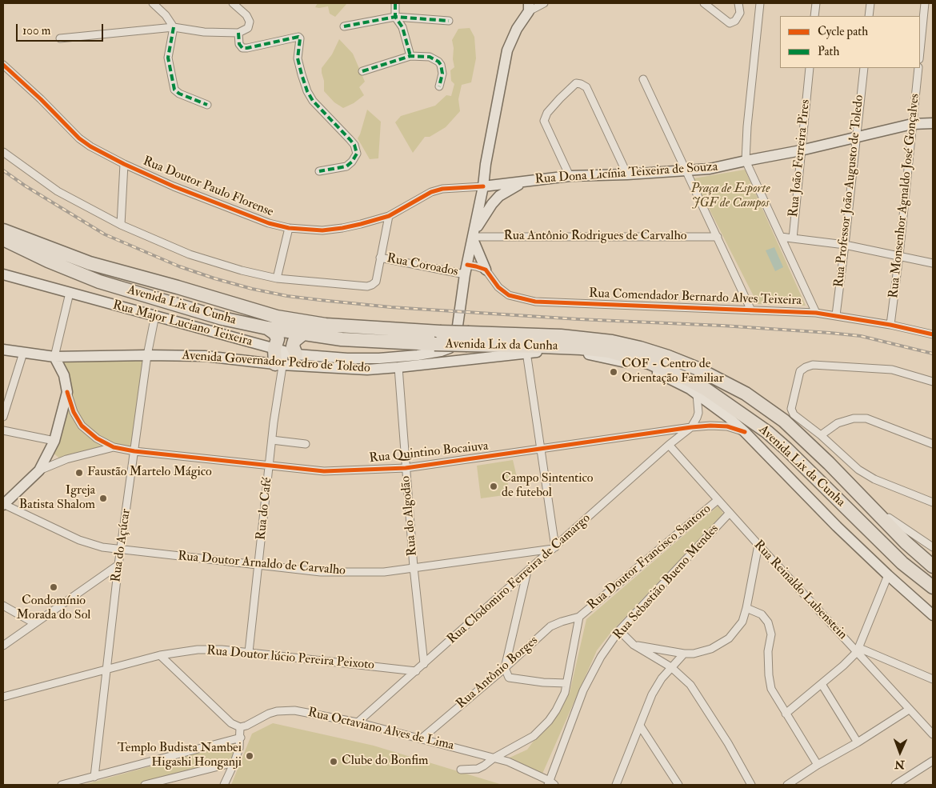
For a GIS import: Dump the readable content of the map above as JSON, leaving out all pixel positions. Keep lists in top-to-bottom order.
{
  "streets": {
    "highway": ["Avenida Lix da Cunha"],
    "main road": ["Rua Dona Licínia Teixeira de Souza", "Rua Major Luciano Teixeira", "Avenida Governador Pedro de Toledo"],
    "street": [
      "Rua João Ferreira Pires",
      "Rua Doutor Paulo Florense",
      "Rua Professor João Augusto de Toledo",
      "Rua Monsenhor Agnaldo José Gonçalves",
      "Rua Antônio Rodrigues de Carvalho",
      "Rua Coroados",
      "Rua Comendador Bernardo Alves Teixeira",
      "Rua Quintino Bocaiuva",
      "Rua do Café",
      "Rua do Algodão",
      "Rua do Açúcar",
      "Rua Doutor Francisco Santoro",
      "Rua Doutor Arnaldo de Carvalho",
      "Rua Clodomiro Ferreira de Camargo",
      "Rua Sebastião Bueno Mendes",
      "Rua Reinaldo Lubenstein",
      "Rua Doutor lúcio Pereira Peixoto",
      "Rua Antônio Borges",
      "Rua Octaviano Alves de Lima"
    ]
  },
  "crossings": [
    ["Rua João Ferreira Pires", "Rua Dona Licínia Teixeira de Souza"],
    ["Rua Dona Licínia Teixeira de Souza", "Rua Doutor Paulo Florense"],
    ["Rua Dona Licínia Teixeira de Souza", "Rua Professor João Augusto de Toledo"],
    ["Rua Dona Licínia Teixeira de Souza", "Rua Monsenhor Agnaldo José Gonçalves"],
    ["Rua Professor João Augusto de Toledo", "Rua Comendador Bernardo Alves Teixeira"],
    ["Rua Monsenhor Agnaldo José Gonçalves", "Rua Comendador Bernardo Alves Teixeira"],
    ["Rua Coroados", "Rua Major Luciano Teixeira"],
    ["Rua Major Luciano Teixeira", "Avenida Governador Pedro de Toledo"],
    ["Rua Major Luciano Teixeira", "Rua do Açúcar"],
    ["Avenida Governador Pedro de Toledo", "Rua Quintino Bocaiuva"],
    ["Avenida Governador Pedro de Toledo", "Rua do Café"],
    ["Avenida Governador Pedro de Toledo", "Rua do Algodão"],
    ["Avenida Governador Pedro de Toledo", "Rua do Açúcar"],
    ["Rua Quintino Bocaiuva", "Rua do Café"],
    ["Rua Quintino Bocaiuva", "Rua do Algodão"],
    ["Rua Quintino Bocaiuva", "Rua do Açúcar"],
    ["Rua Quintino Bocaiuva", "Rua Clodomiro Ferreira de Camargo"],
    ["Rua do Café", "Rua Doutor Arnaldo de Carvalho"],
    ["Rua do Café", "Rua Doutor lúcio Pereira Peixoto"],
    ["Rua do Algodão", "Rua Doutor Arnaldo de Carvalho"],
    ["Rua do Algodão", "Rua Clodomiro Ferreira de Camargo"],
    ["Rua do Açúcar", "Rua Doutor Arnaldo de Carvalho"],
    ["Rua do Açúcar", "Rua Doutor lúcio Pereira Peixoto"],
    ["Rua Doutor Francisco Santoro", "Rua Reinaldo Lubenstein"],
    ["Rua Doutor Francisco Santoro", "Rua Antônio Borges"],
    ["Rua Doutor Francisco Santoro", "Rua Octaviano Alves de Lima"],
    ["Rua Doutor Arnaldo de Carvalho", "Rua Clodomiro Ferreira de Camargo"],
    ["Rua Clodomiro Ferreira de Camargo", "Rua Reinaldo Lubenstein"],
    ["Rua Clodomiro Ferreira de Camargo", "Rua Doutor lúcio Pereira Peixoto"],
    ["Rua Clodomiro Ferreira de Camargo", "Rua Octaviano Alves de Lima"],
    ["Rua Sebastião Bueno Mendes", "Rua Reinaldo Lubenstein"],
    ["Rua Sebastião Bueno Mendes", "Rua Octaviano Alves de Lima"],
    ["Rua Antônio Borges", "Rua Octaviano Alves de Lima"]
  ],
  "parks": ["Praça de Esporte JGF de Campos"],
  "places": [
    "COF - Centro de Orientação Familiar",
    "Faustão Martelo Mágico",
    "Campo Sintentico de futebol",
    "Igreja Batista Shalom",
    "Condomínio Morada do Sol",
    "Templo Budista Nambei Higashi Honganji",
    "Clube do Bonfim"
  ],
  "legend": ["Cycle path", "Path"],
  "scale_bar": "100 m",
  "north": "bottom"
}
